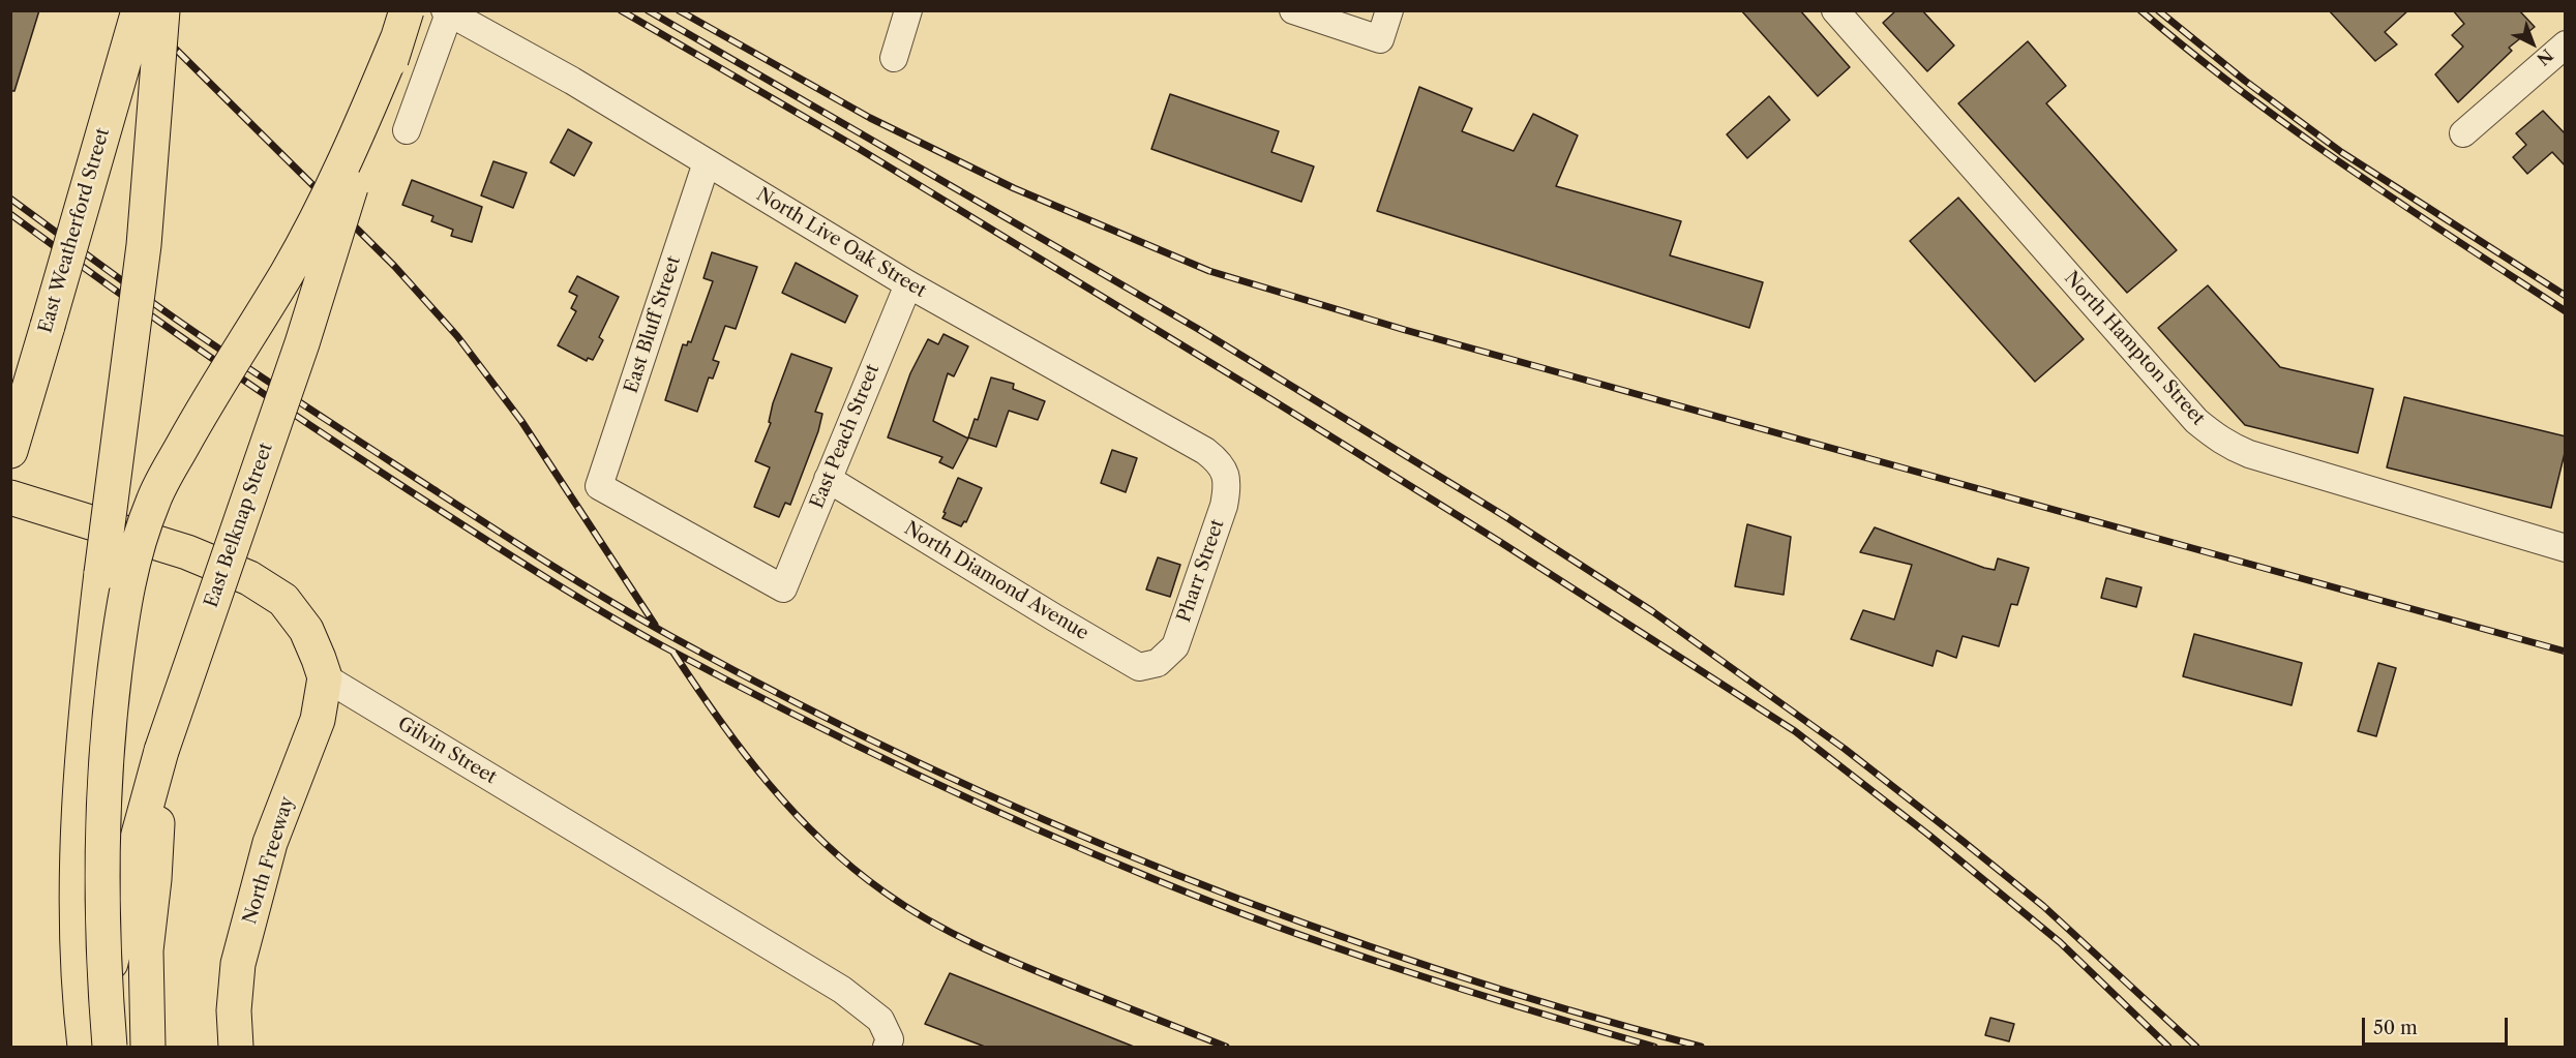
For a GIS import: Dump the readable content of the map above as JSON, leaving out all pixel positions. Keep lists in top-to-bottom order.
{
  "streets": {
    "main road": ["East Weatherford Street", "East Belknap Street", "North Freeway"],
    "street": [
      "North Live Oak Street",
      "East Bluff Street",
      "North Hampton Street",
      "East Peach Street",
      "Pharr Street",
      "North Diamond Avenue",
      "Gilvin Street"
    ]
  },
  "crossings": [
    ["North Live Oak Street", "East Bluff Street"],
    ["North Live Oak Street", "East Peach Street"],
    ["North Live Oak Street", "Pharr Street"],
    ["East Bluff Street", "East Peach Street"],
    ["East Peach Street", "North Diamond Avenue"],
    ["Pharr Street", "North Diamond Avenue"],
    ["Gilvin Street", "North Freeway"]
  ],
  "scale_bar": "50 m",
  "north": "bottom right"
}
